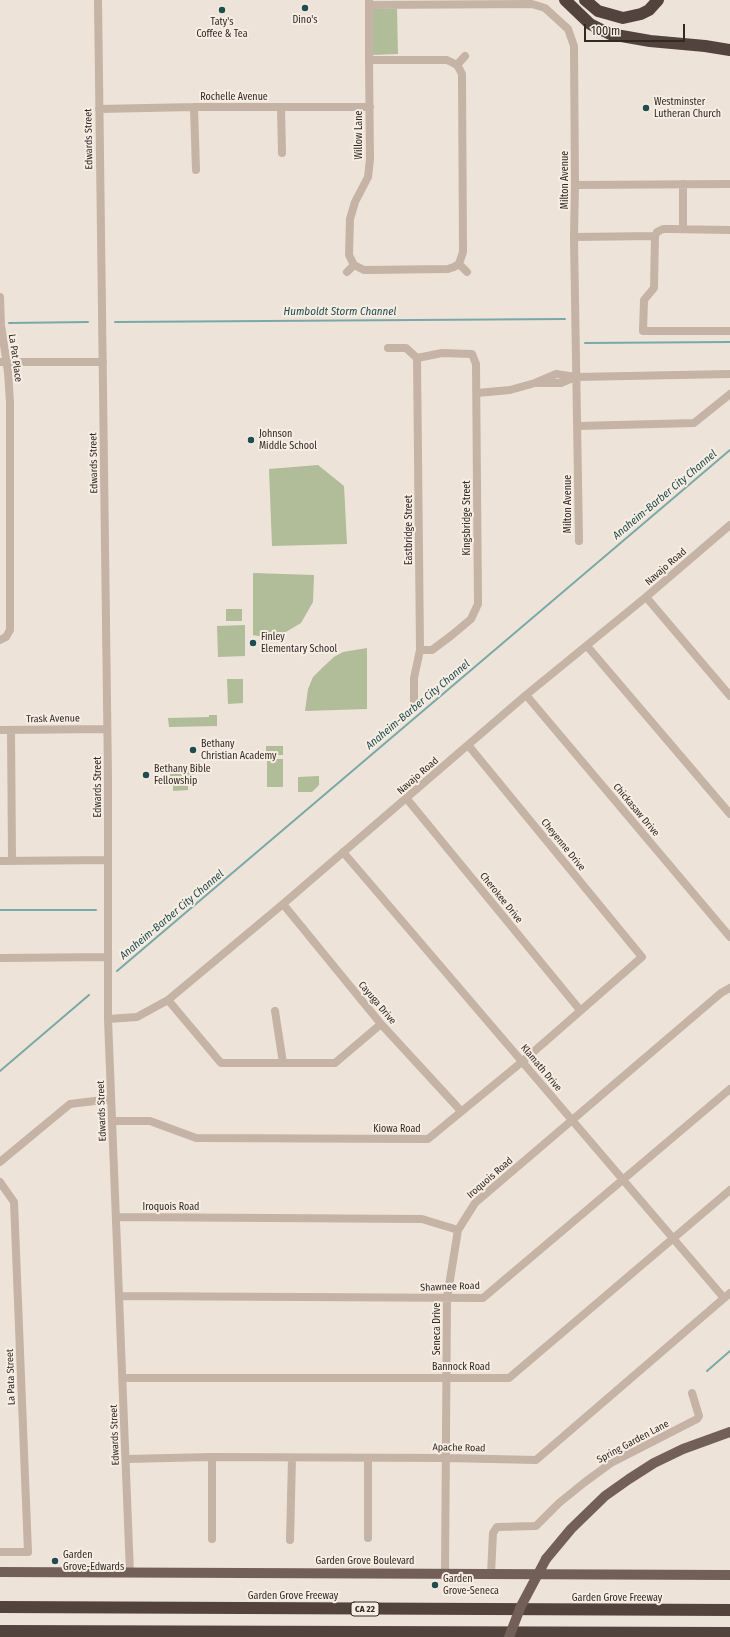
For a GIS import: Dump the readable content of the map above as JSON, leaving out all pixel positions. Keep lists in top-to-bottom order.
{
  "streets": {
    "highway": ["Garden Grove Freeway", "CA 22"],
    "main road": ["Garden Grove Boulevard"],
    "street": [
      "Rochelle Avenue",
      "Willow Lane",
      "Edwards Street",
      "Milton Avenue",
      "La Pat Place",
      "Kingsbridge Street",
      "Eastbridge Street",
      "Navajo Road",
      "Trask Avenue",
      "Chickasaw Drive",
      "Cheyenne Drive",
      "Cherokee Drive",
      "Cayuga Drive",
      "Klamath Drive",
      "Kiowa Road",
      "Iroquois Road",
      "Shawnee Road",
      "Seneca Drive",
      "Bannock Road",
      "La Pata Street",
      "Spring Garden Lane",
      "Apache Road"
    ]
  },
  "crossings": [
    ["Rochelle Avenue", "Willow Lane"],
    ["Rochelle Avenue", "Edwards Street"],
    ["Willow Lane", "Milton Avenue"],
    ["Edwards Street", "Navajo Road"],
    ["Edwards Street", "Trask Avenue"],
    ["Edwards Street", "Kiowa Road"],
    ["Edwards Street", "Iroquois Road"],
    ["Edwards Street", "Shawnee Road"],
    ["Edwards Street", "Bannock Road"],
    ["Edwards Street", "Apache Road"],
    ["Edwards Street", "Garden Grove Boulevard"],
    ["Kingsbridge Street", "Eastbridge Street"],
    ["Navajo Road", "Chickasaw Drive"],
    ["Navajo Road", "Cheyenne Drive"],
    ["Navajo Road", "Cherokee Drive"],
    ["Navajo Road", "Cayuga Drive"],
    ["Navajo Road", "Klamath Drive"],
    ["Cheyenne Drive", "Kiowa Road"],
    ["Cherokee Drive", "Kiowa Road"],
    ["Cayuga Drive", "Kiowa Road"],
    ["Klamath Drive", "Kiowa Road"],
    ["Klamath Drive", "Iroquois Road"],
    ["Klamath Drive", "Shawnee Road"],
    ["Klamath Drive", "Bannock Road"],
    ["Klamath Drive", "Apache Road"],
    ["Iroquois Road", "Seneca Drive"],
    ["Shawnee Road", "Seneca Drive"],
    ["Seneca Drive", "Bannock Road"],
    ["Seneca Drive", "Apache Road"],
    ["Seneca Drive", "Garden Grove Boulevard"],
    ["Spring Garden Lane", "Garden Grove Boulevard"]
  ],
  "water": ["Humboldt Storm Channel", "Anaheim-Barber City Channel"],
  "places": [
    "Dino's",
    "Taty's Coffee & Tea",
    "Westminster Lutheran Church",
    "Johnson Middle School",
    "Finley Elementary School",
    "Bethany Christian Academy",
    "Bethany Bible Fellowship",
    "Garden Grove-Edwards",
    "Garden Grove-Seneca"
  ],
  "scale_bar": "100 m"
}
